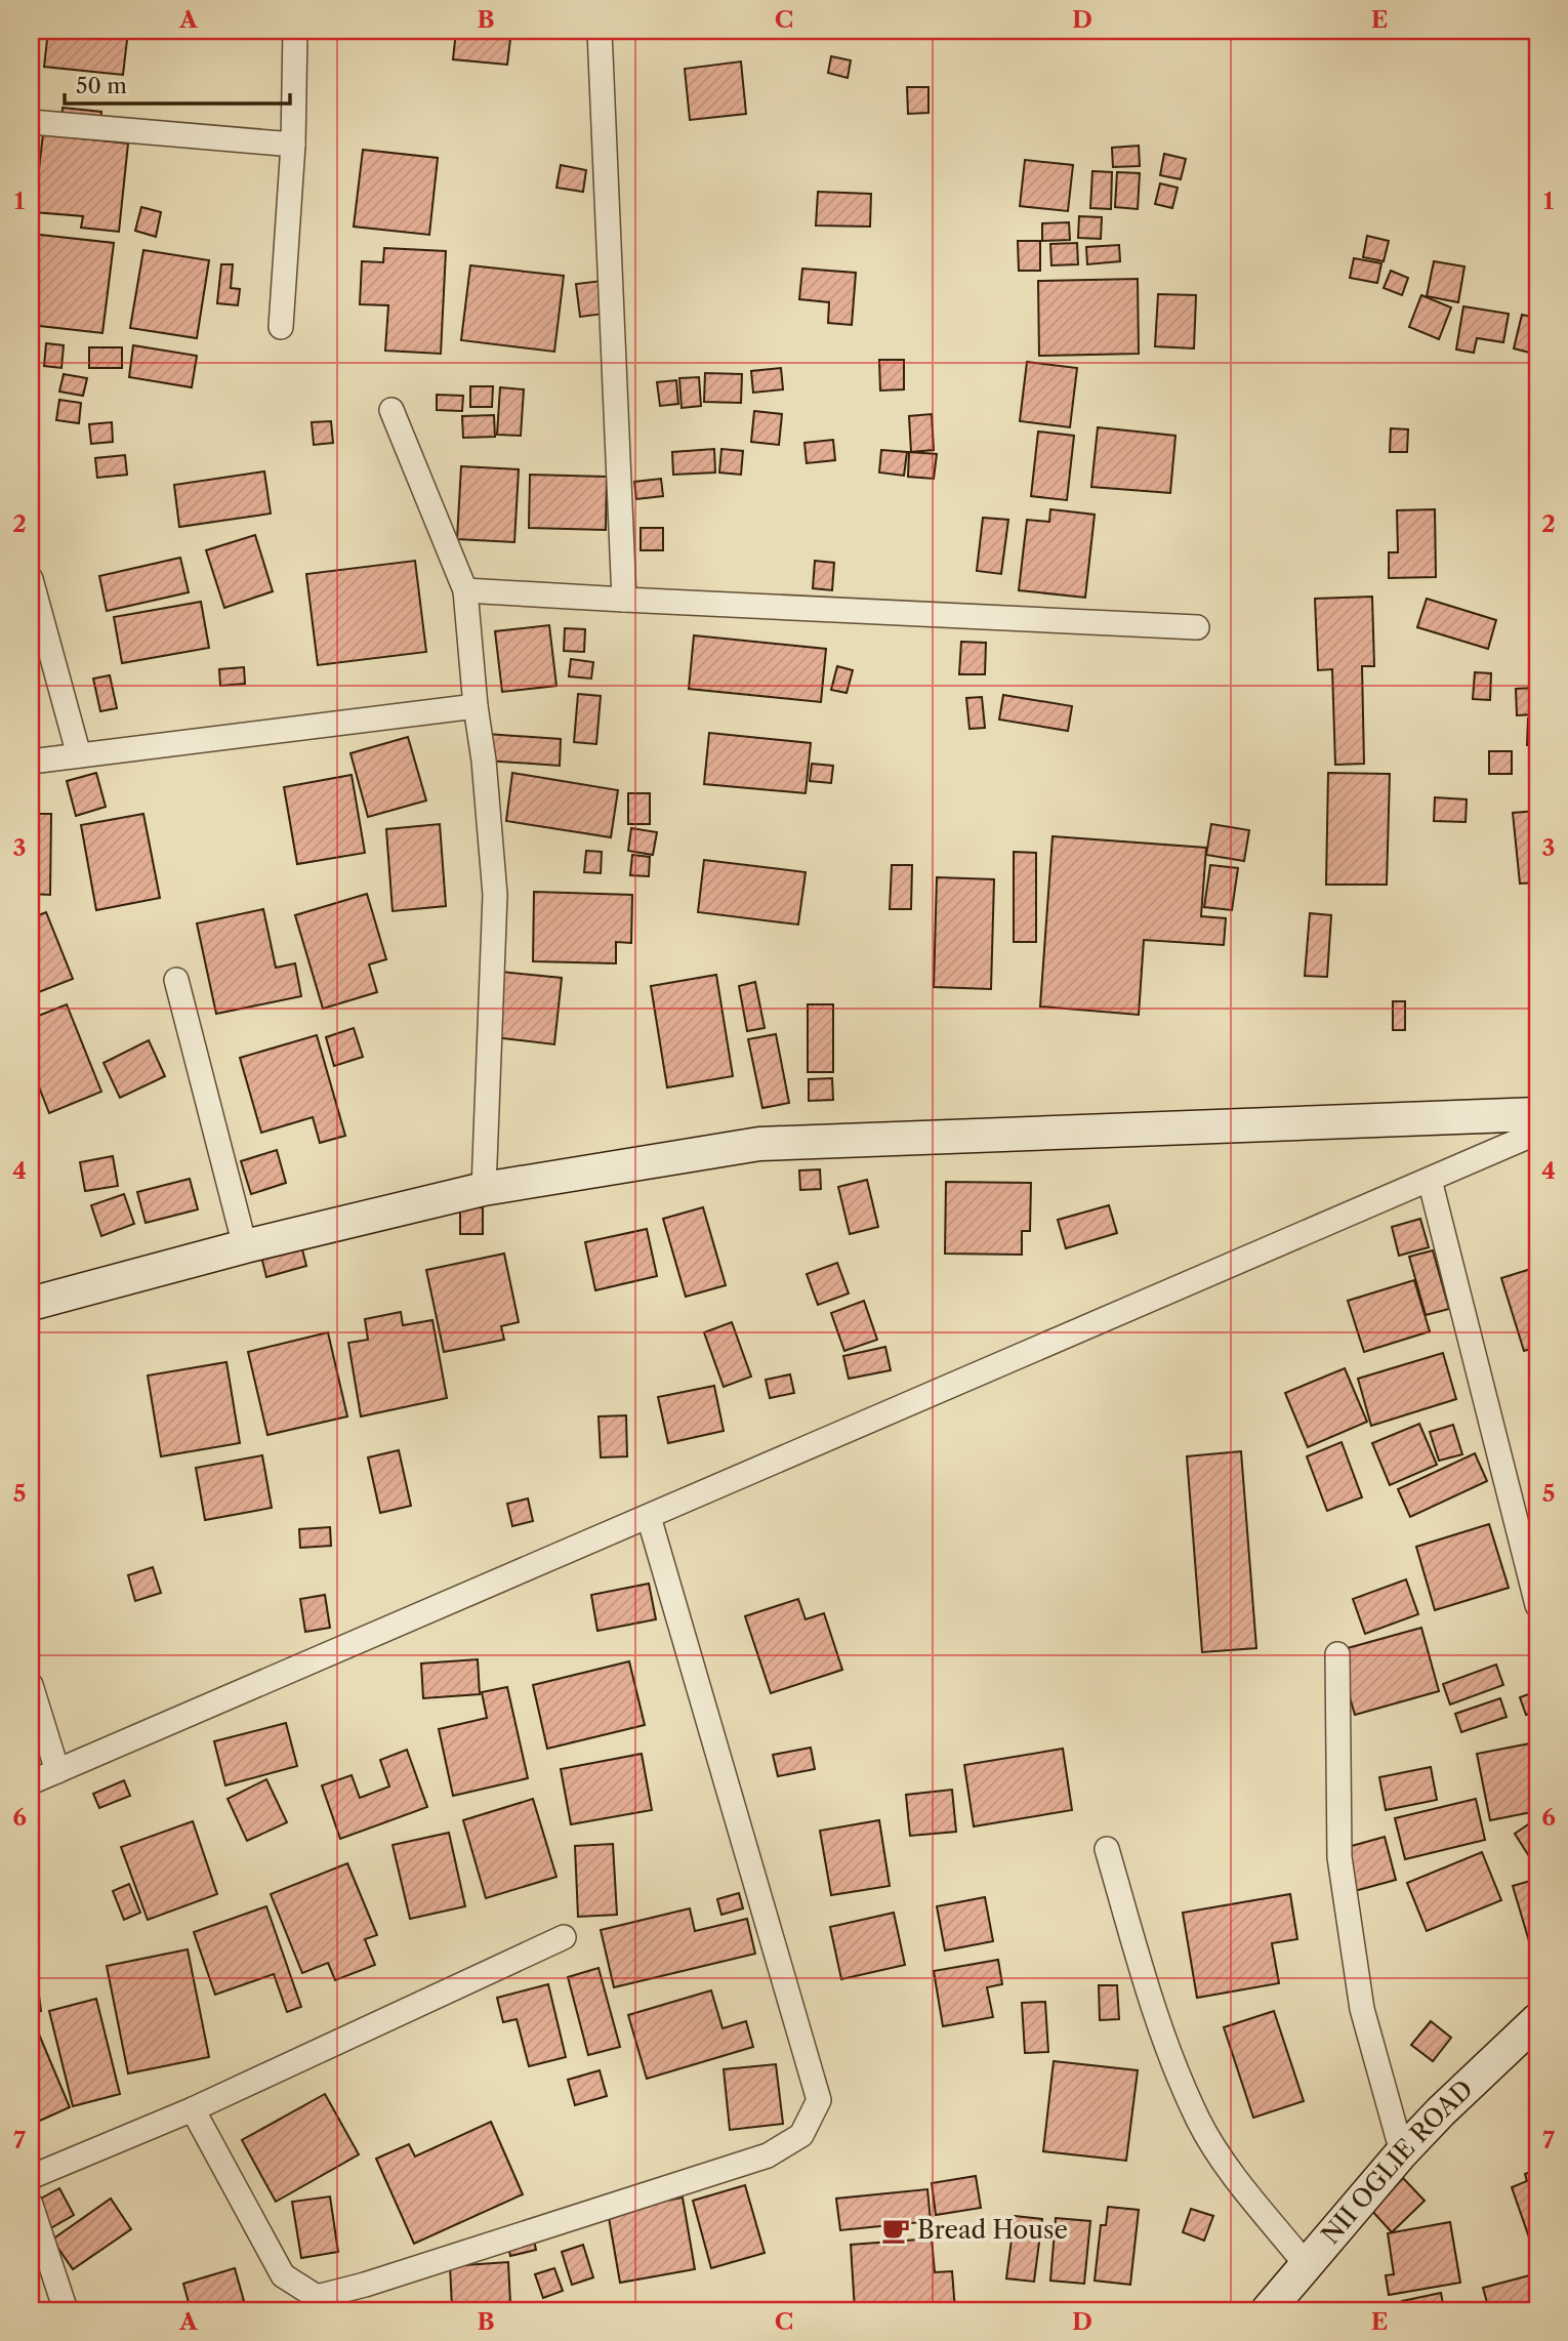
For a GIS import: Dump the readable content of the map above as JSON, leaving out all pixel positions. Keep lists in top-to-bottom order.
{
  "streets": {
    "street": ["NII OGLIE ROAD"]
  },
  "places": {
    "cafe": ["Bread House"]
  },
  "scale_bar": "50 m",
  "grid": {
    "columns": [
      "A",
      "B",
      "C",
      "D",
      "E"
    ],
    "rows": [
      "1",
      "2",
      "3",
      "4",
      "5",
      "6",
      "7"
    ]
  }
}
